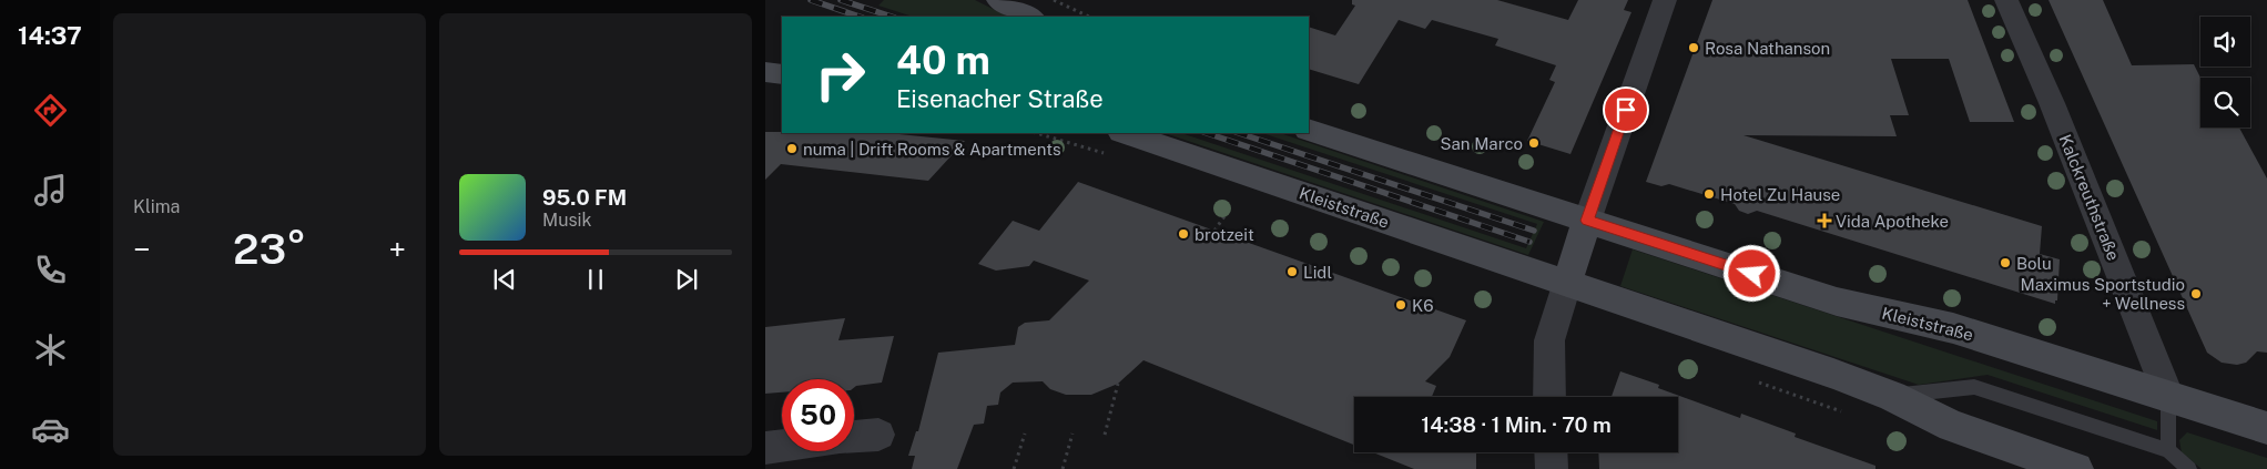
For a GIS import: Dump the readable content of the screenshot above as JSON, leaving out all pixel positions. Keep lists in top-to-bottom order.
{
  "streets": {
    "main road": ["Kleiststraße"],
    "street": ["Kalckreuthstraße"]
  },
  "crossings": [
    ["Kalckreuthstraße", "Kleiststraße"]
  ],
  "places": {
    "other": [
      "Rosa Nathanson",
      "San Marco",
      "numa | Drift Rooms & Apartments",
      "Hotel Zu Hause",
      "brotzeit",
      "Bolu",
      "Lidl",
      "Maximus Sportstudio + Wellness",
      "K6"
    ],
    "health": ["Vida Apotheke"]
  },
  "page": {
    "tabs": "14:37",
    "tile": "Klima",
    "turn": ["40 m", "Eisenacher Straße"],
    "song": ["95.0 FM", "Musik"],
    "heat": ["−", "23°", "+"],
    "limit": "50",
    "trip": "14:38 · 1 Min. · 70 m"
  }
}
